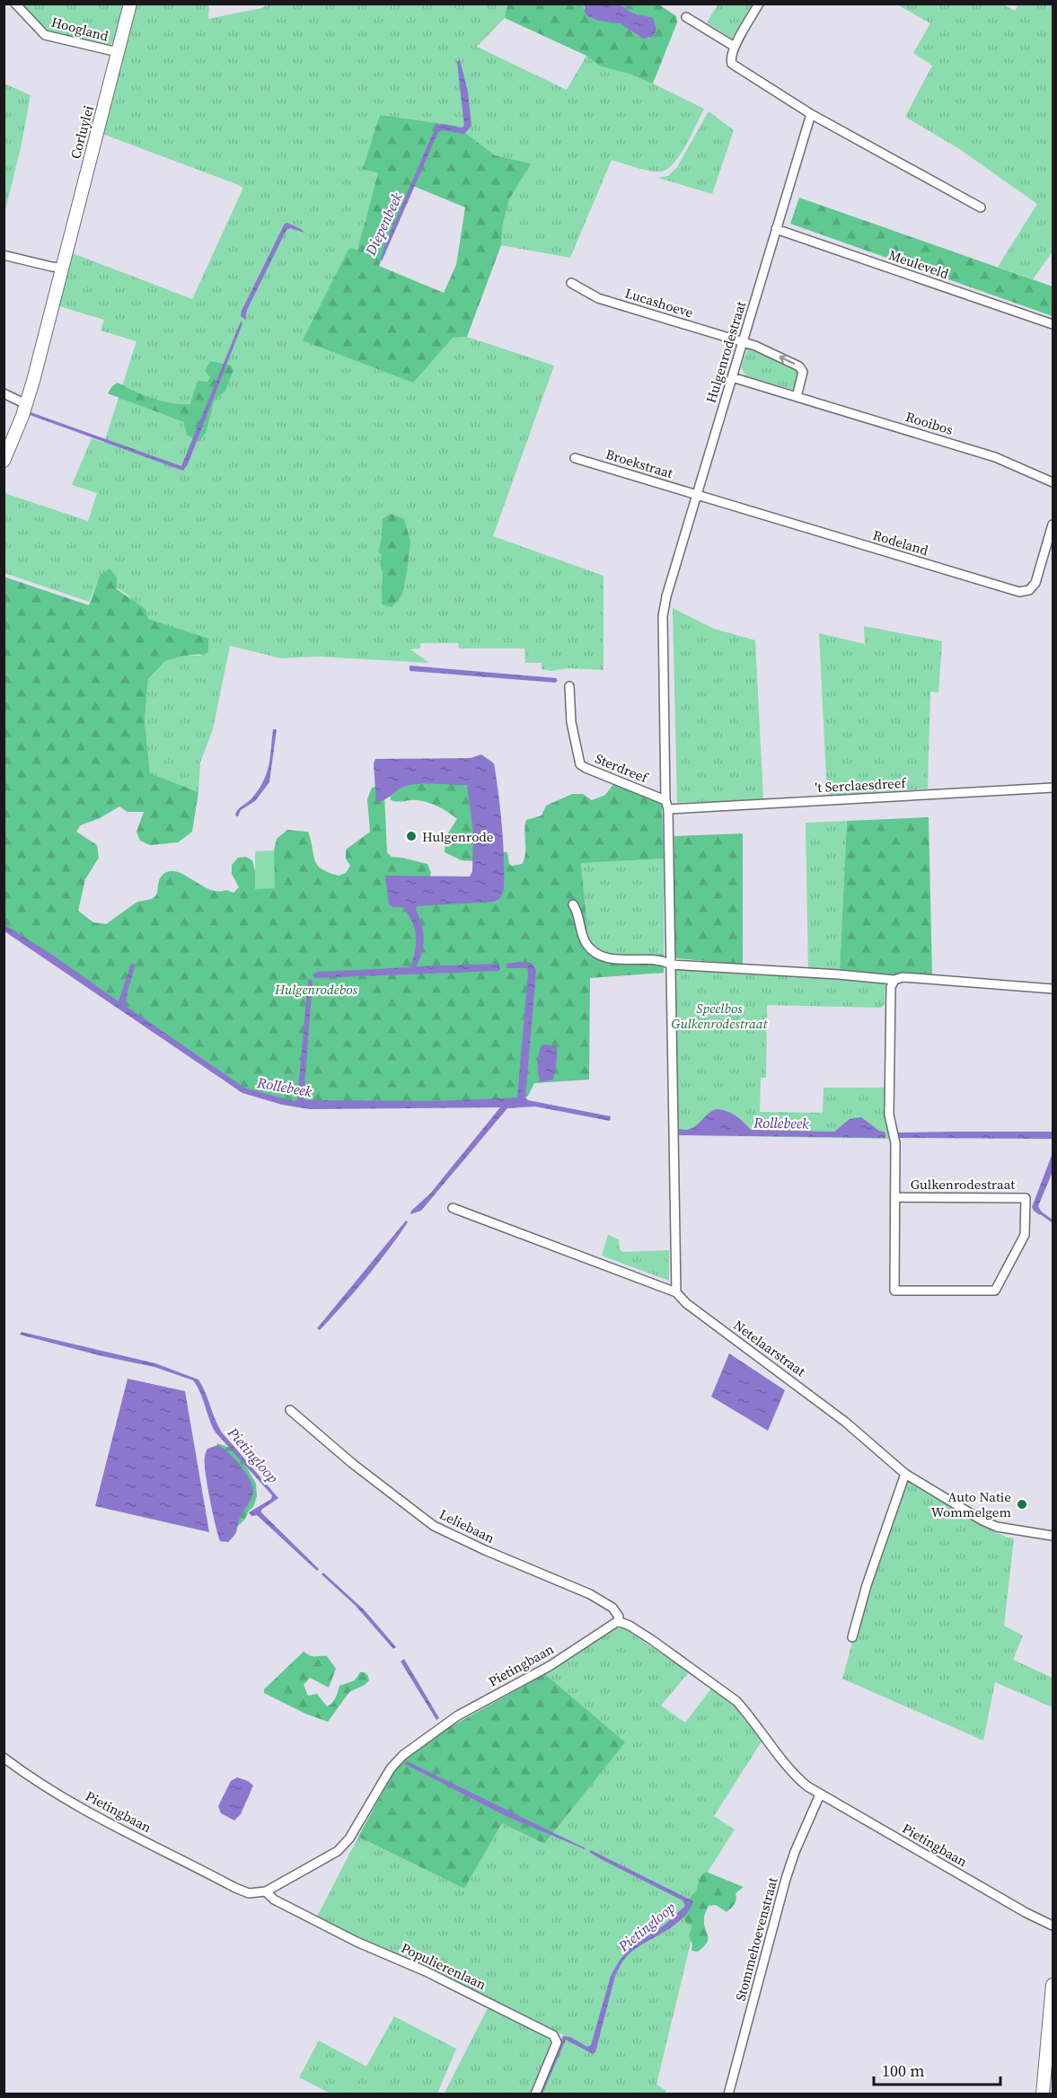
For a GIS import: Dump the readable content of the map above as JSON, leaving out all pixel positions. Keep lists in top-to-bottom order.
{
  "streets": {
    "street": [
      "Hoogland",
      "Corluylei",
      "Meuleveld",
      "Lucashoeve",
      "Hulgenrodestraat",
      "Rooibos",
      "Broekstraat",
      "Rodeland",
      "Sterdreef",
      "'t Serclaesdreef",
      "Gulkenrodestraat",
      "Netelaarstraat",
      "Leliebaan",
      "Pietingbaan",
      "Stommehoevenstraat",
      "Populierenlaan"
    ]
  },
  "crossings": [
    ["Hoogland", "Corluylei"],
    ["Meuleveld", "Hulgenrodestraat"],
    ["Lucashoeve", "Hulgenrodestraat"],
    ["Hulgenrodestraat", "Rooibos"],
    ["Hulgenrodestraat", "Broekstraat"],
    ["Hulgenrodestraat", "Rodeland"],
    ["Hulgenrodestraat", "Sterdreef"],
    ["Broekstraat", "Rodeland"],
    ["Leliebaan", "Pietingbaan"],
    ["Pietingbaan", "Stommehoevenstraat"],
    ["Pietingbaan", "Populierenlaan"]
  ],
  "water": ["Diepenbeek", "Rollebeek", "Pietingloop"],
  "parks": ["Hulgenrodebos", "Speelbos Gulkenrodestraat"],
  "places": ["Hulgenrode", "Auto Natie Wommelgem"],
  "scale_bar": "100 m"
}
